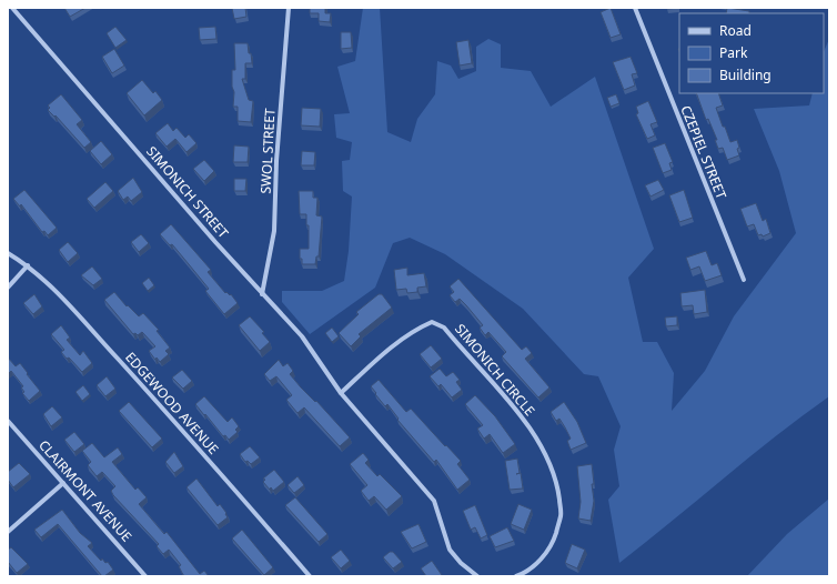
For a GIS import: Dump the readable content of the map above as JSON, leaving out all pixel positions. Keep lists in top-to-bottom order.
{
  "streets": {
    "street": [
      "SWOL STREET",
      "CZEPIEL STREET",
      "SIMONICH STREET",
      "SIMONICH CIRCLE",
      "EDGEWOOD AVENUE",
      "CLAIRMONT AVENUE"
    ]
  },
  "crossings": [
    ["SWOL STREET", "SIMONICH STREET"],
    ["SIMONICH STREET", "SIMONICH CIRCLE"]
  ],
  "legend": ["Road", "Park", "Building"]
}
